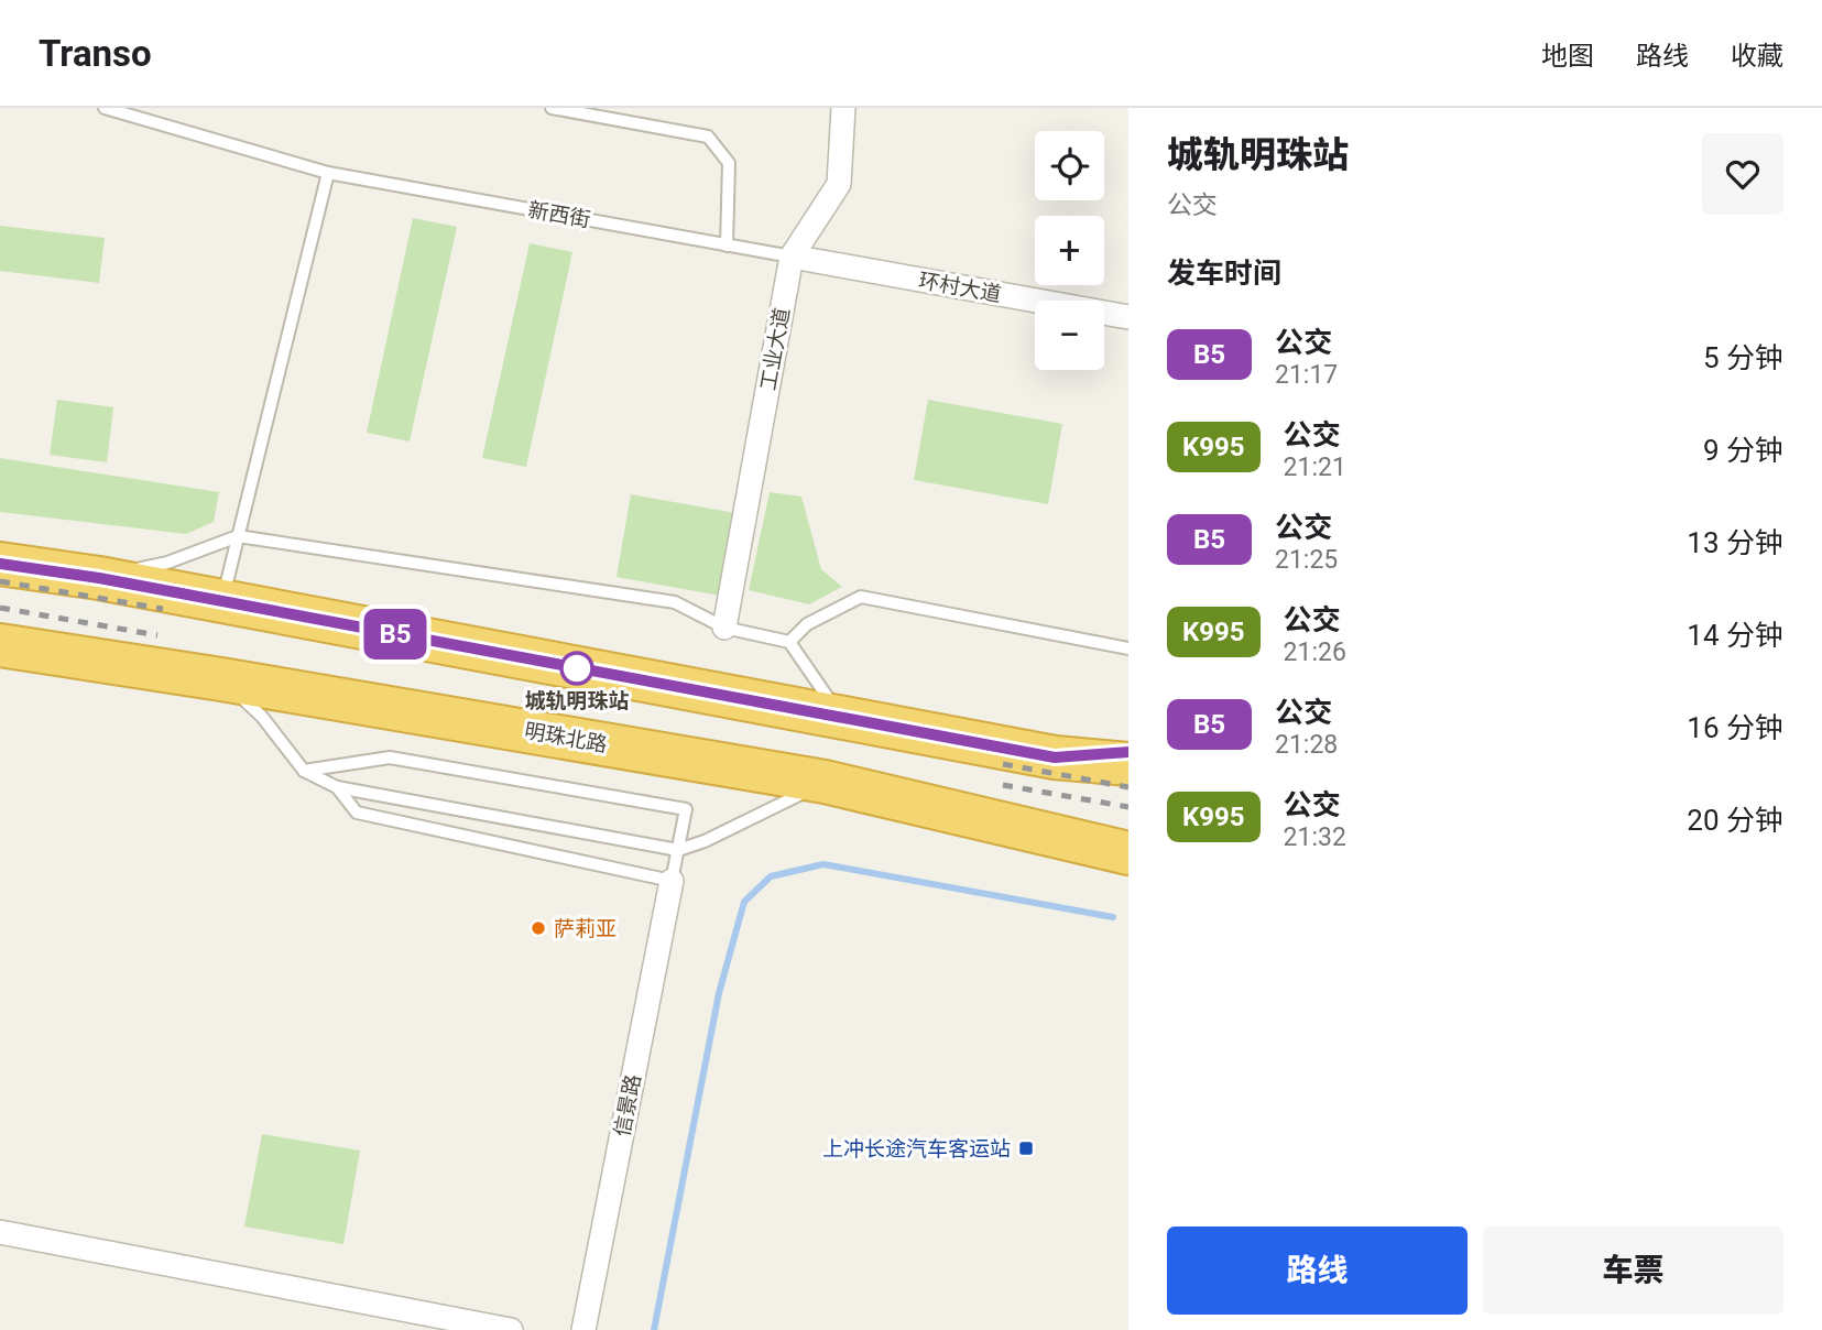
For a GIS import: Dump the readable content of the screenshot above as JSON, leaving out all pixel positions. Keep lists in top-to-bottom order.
{
  "streets": {
    "highway": ["明珠北路"],
    "street": ["环村大道", "工业大道", "信景路"],
    "lane": ["新西街"]
  },
  "crossings": [
    ["新西街", "环村大道"],
    ["新西街", "工业大道"],
    ["环村大道", "工业大道"]
  ],
  "places": {
    "other": ["城轨明珠站", "萨莉亚"],
    "transit": ["上冲长途汽车客运站"]
  },
  "lines": ["bus line B5"],
  "page": {
    "header": "Transo",
    "nav": ["地图", "路线", "收藏"],
    "on_map": "B5",
    "heading": [
      ["城轨明珠站", "公交"],
      "发车时间"
    ],
    "map_buttons": ["+", "−"],
    "list": [
      {
        "mark": "B5",
        "name": "公交",
        "note": "21:17",
        "value": "5 分钟"
      },
      {
        "mark": "K995",
        "name": "公交",
        "note": "21:21",
        "value": "9 分钟"
      },
      {
        "mark": "B5",
        "name": "公交",
        "note": "21:25",
        "value": "13 分钟"
      },
      {
        "mark": "K995",
        "name": "公交",
        "note": "21:26",
        "value": "14 分钟"
      },
      {
        "mark": "B5",
        "name": "公交",
        "note": "21:28",
        "value": "16 分钟"
      },
      {
        "mark": "K995",
        "name": "公交",
        "note": "21:32",
        "value": "20 分钟"
      }
    ],
    "buttons": ["路线", "车票"]
  }
}
